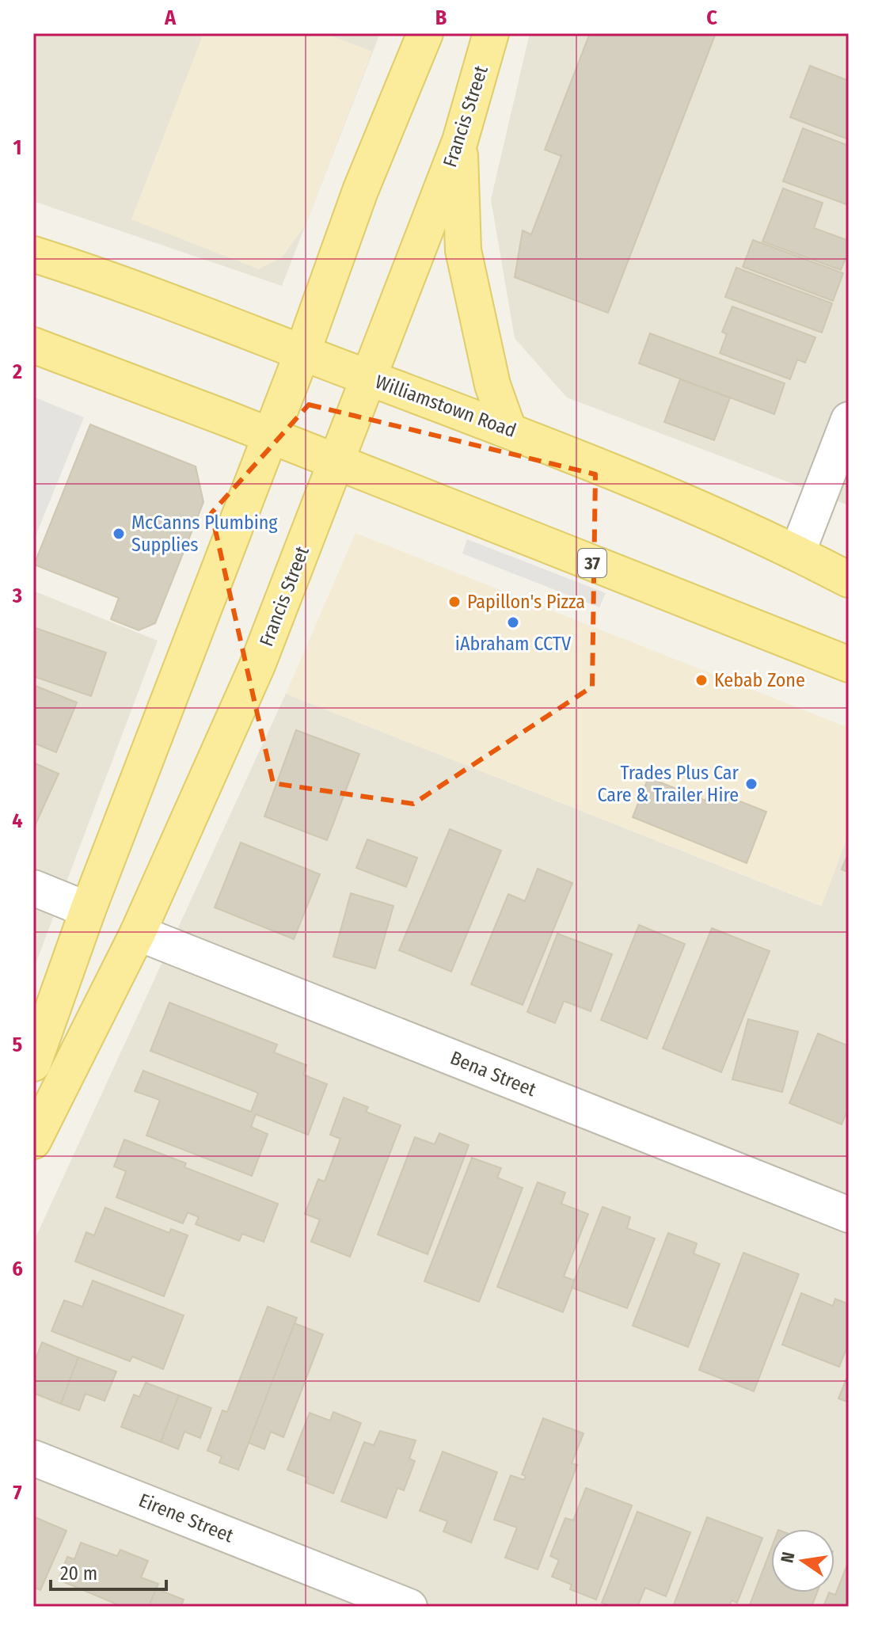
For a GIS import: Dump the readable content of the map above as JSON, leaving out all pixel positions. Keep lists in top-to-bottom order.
{
  "streets": {
    "main road": ["Francis Street", "Williamstown Road", "37"],
    "street": ["Bena Street", "Eirene Street"]
  },
  "crossings": [
    ["Francis Street", "Williamstown Road"],
    ["Francis Street", "37"],
    ["Francis Street", "Bena Street"]
  ],
  "places": [
    "McCanns Plumbing Supplies",
    "Papillon's Pizza",
    "iAbraham CCTV",
    "Kebab Zone",
    "Trades Plus Car Care & Trailer Hire"
  ],
  "scale_bar": "20 m",
  "north": "left",
  "grid": {
    "columns": ["A", "B", "C"],
    "rows": [
      "1",
      "2",
      "3",
      "4",
      "5",
      "6",
      "7"
    ]
  }
}
